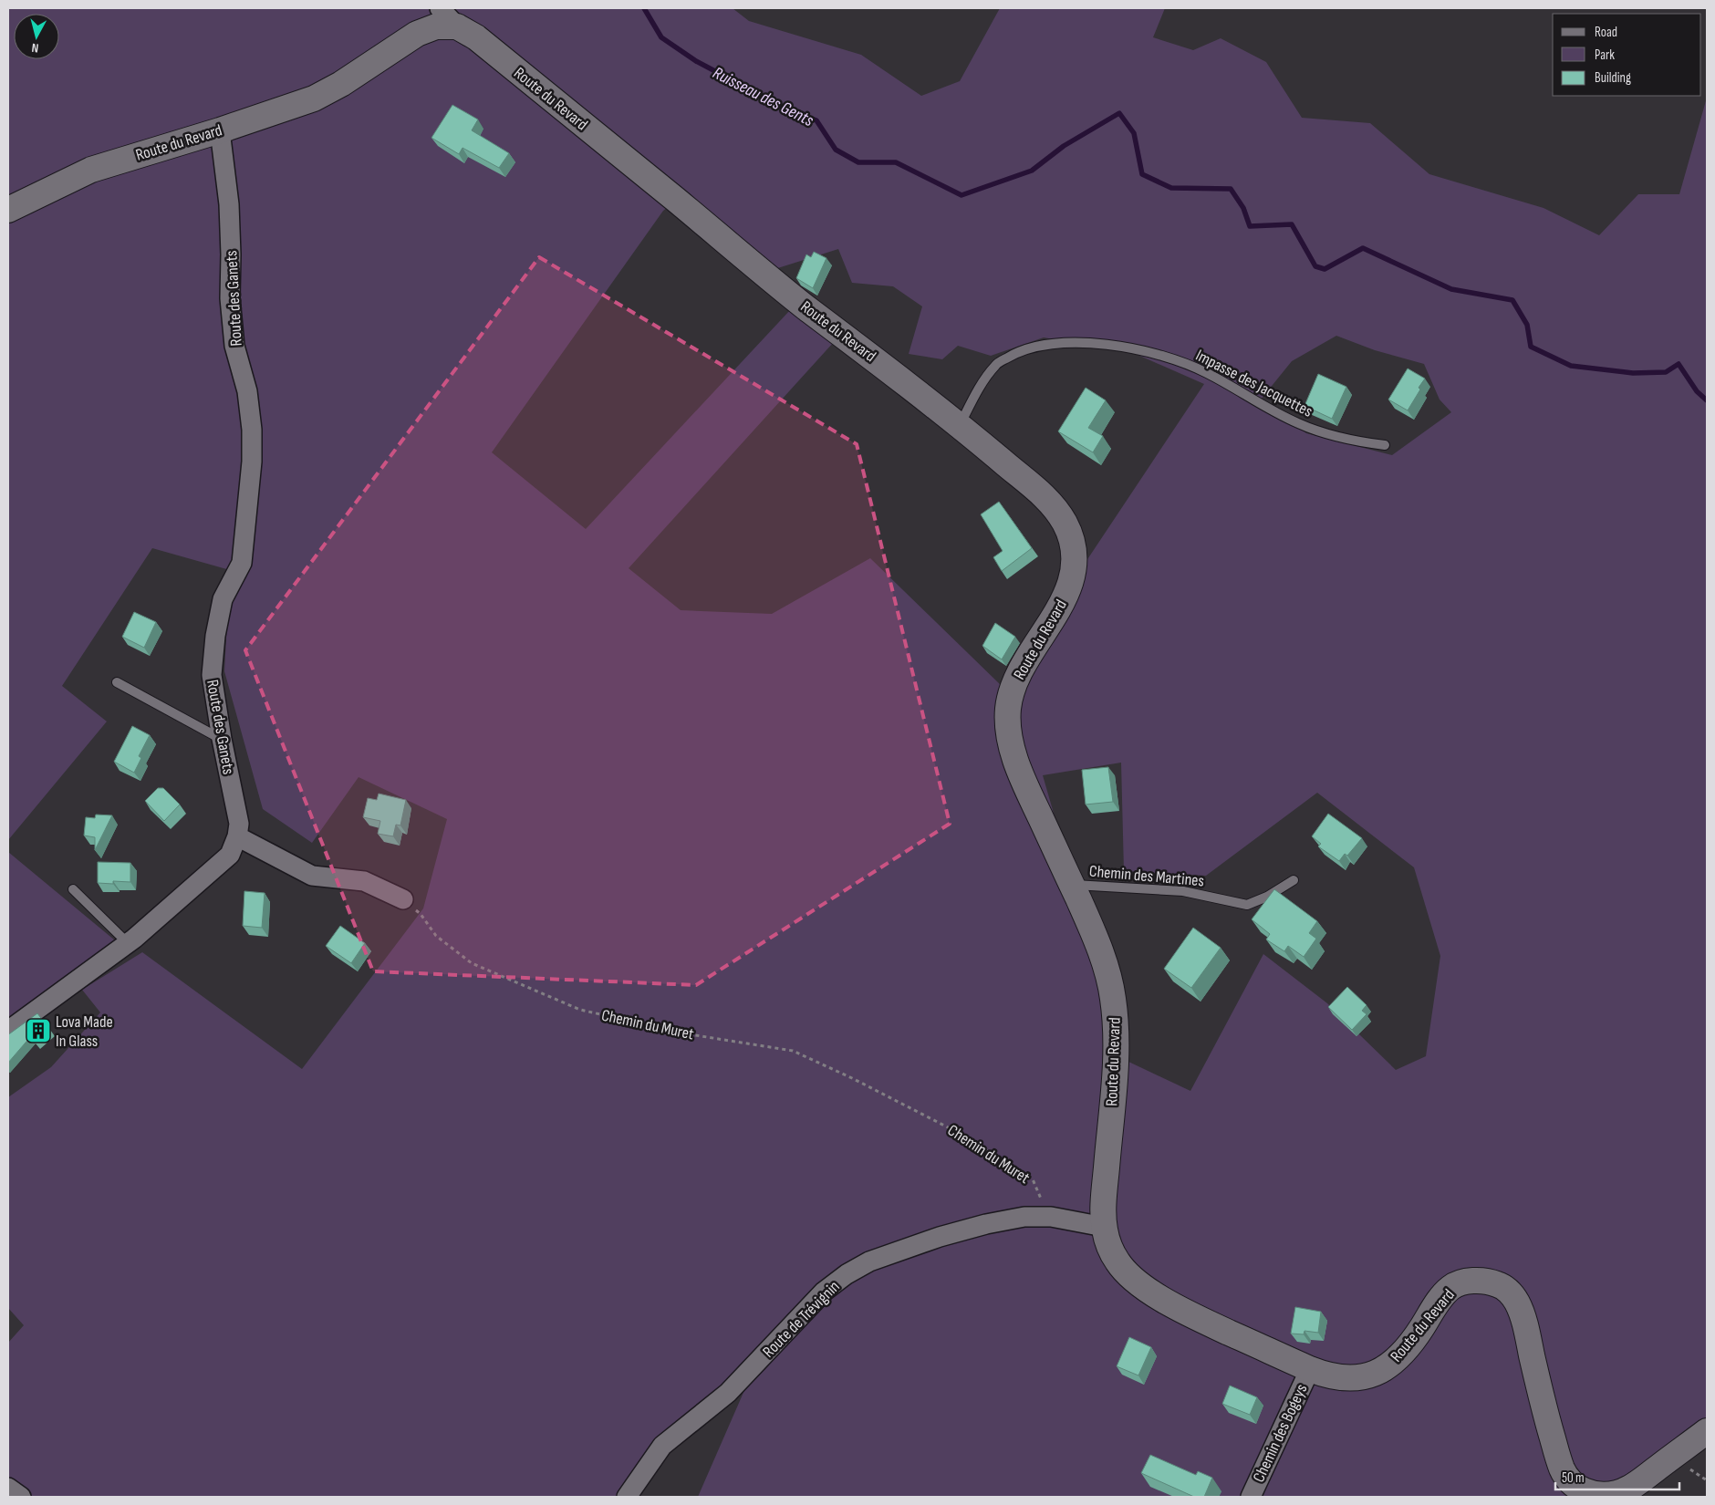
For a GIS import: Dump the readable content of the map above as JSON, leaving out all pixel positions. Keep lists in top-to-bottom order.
{
  "streets": {
    "main road": ["Route du Revard"],
    "street": ["Route des Ganets", "Route de Trévignin", "Chemin des Bogeys"],
    "lane": ["Impasse des Jacquettes", "Chemin des Martines"],
    "path": ["Chemin du Muret"]
  },
  "crossings": [
    ["Route du Revard", "Route des Ganets"],
    ["Route du Revard", "Impasse des Jacquettes"],
    ["Route du Revard", "Chemin des Martines"],
    ["Route du Revard", "Route de Trévignin"],
    ["Route du Revard", "Chemin des Bogeys"],
    ["Chemin du Muret", "Route de Trévignin"]
  ],
  "water": ["Ruisseau des Gents"],
  "places": {
    "building": ["Lova Made In Glass"]
  },
  "legend": ["Road", "Park", "Building"],
  "scale_bar": "50 m",
  "north": "bottom"
}
